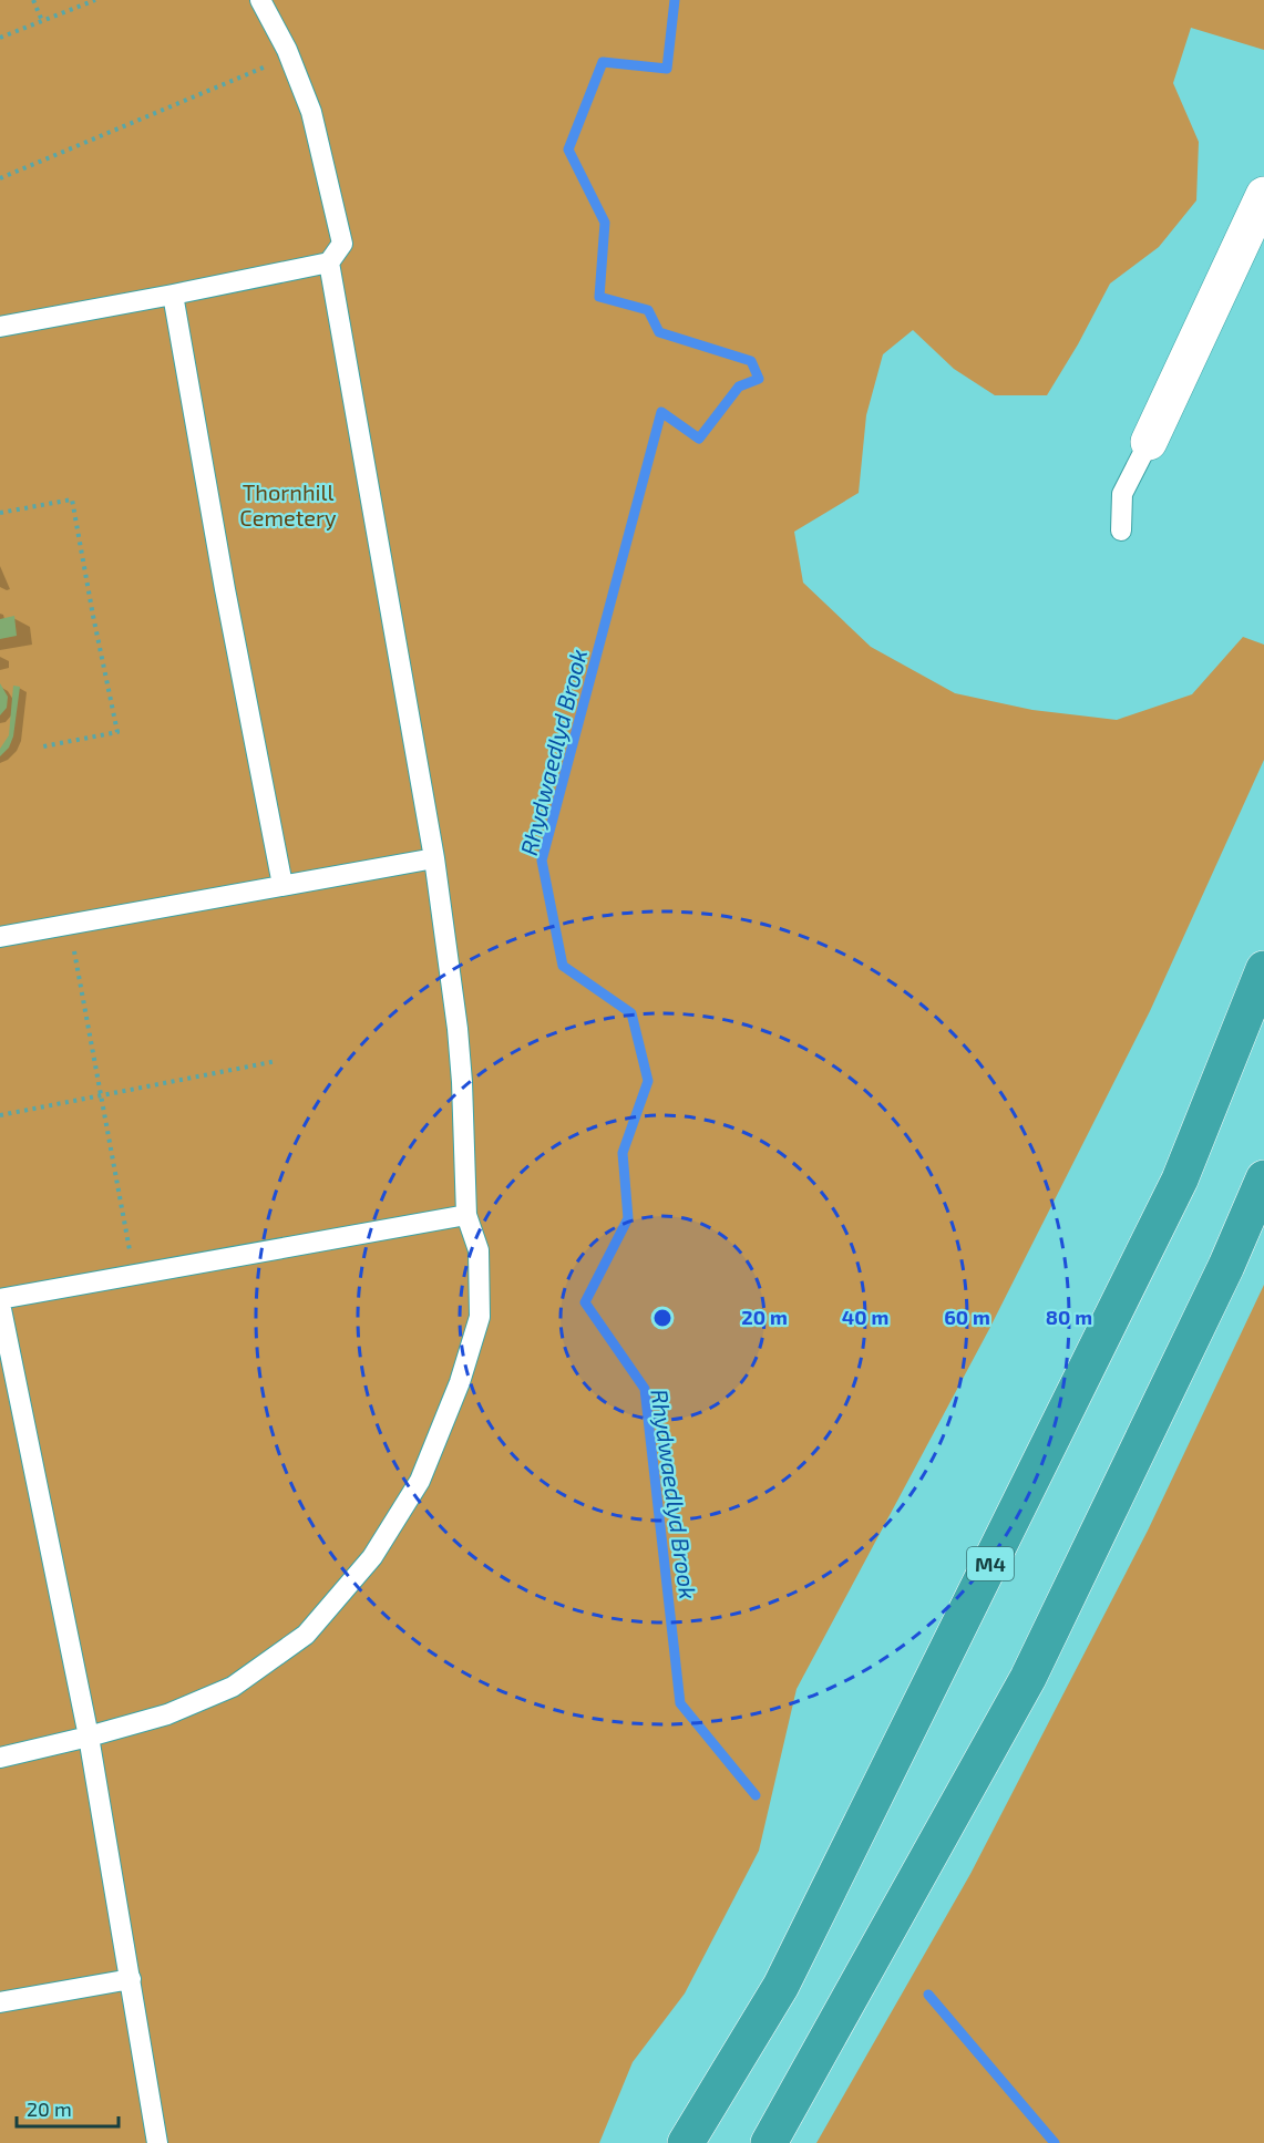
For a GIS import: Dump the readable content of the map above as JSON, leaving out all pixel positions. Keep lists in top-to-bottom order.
{
  "streets": {
    "highway": ["M4"]
  },
  "water": ["Rhydwaedlyd Brook"],
  "parks": ["Thornhill Cemetery"],
  "scale_bar": "20 m",
  "rings": [
    "20 m",
    "40 m",
    "60 m",
    "80 m"
  ]
}
